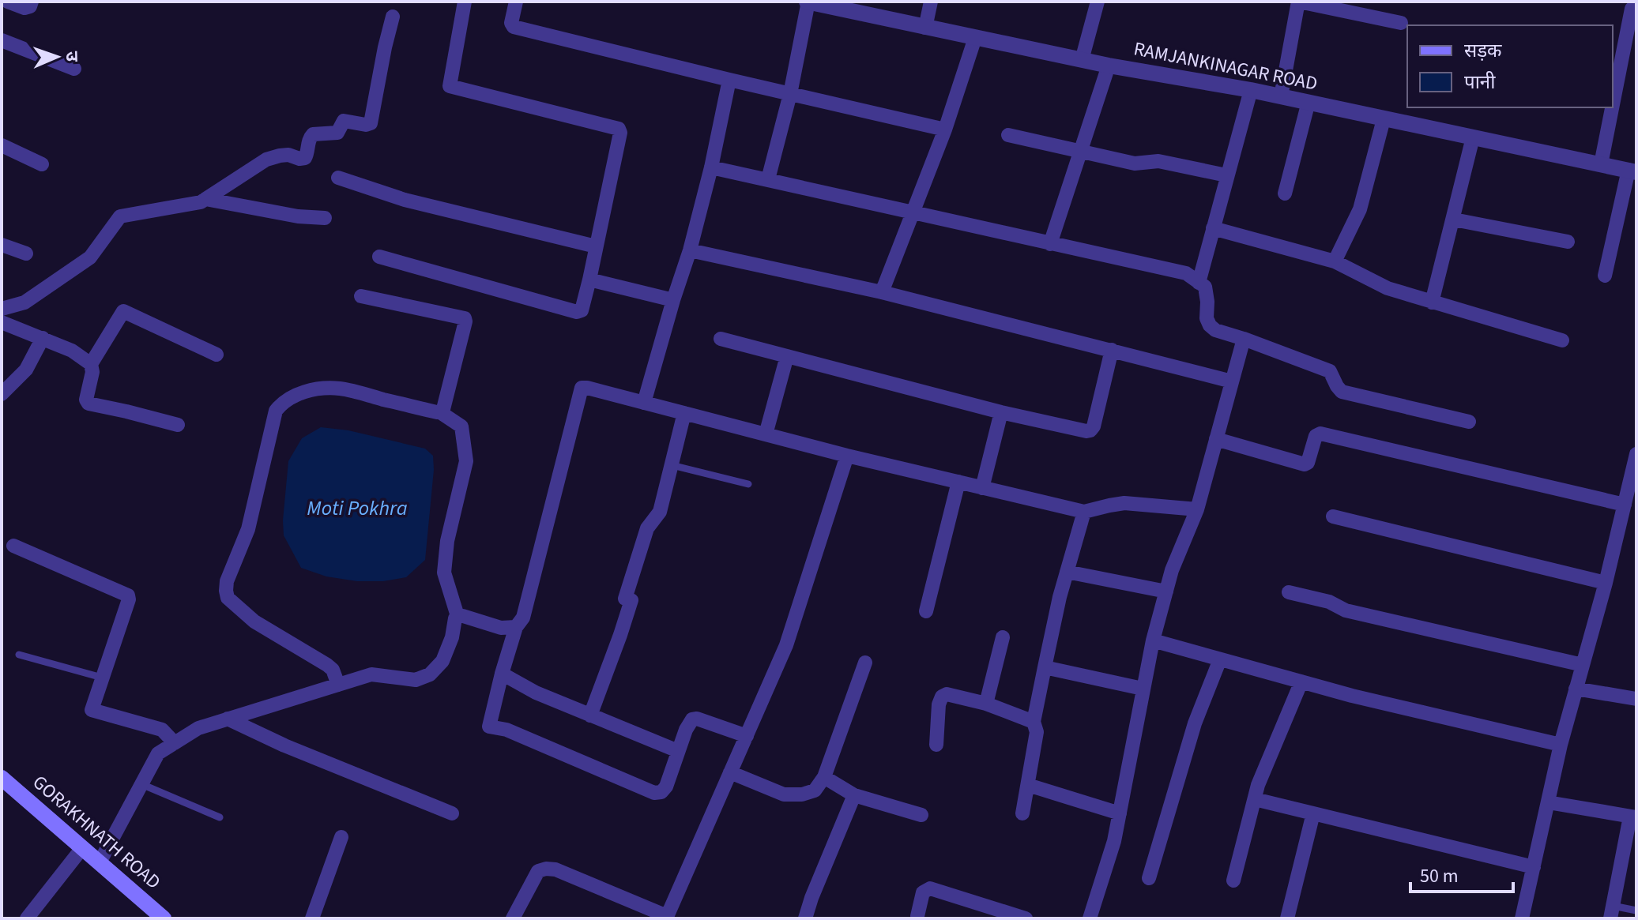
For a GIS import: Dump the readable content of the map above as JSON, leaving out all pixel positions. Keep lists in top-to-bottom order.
{
  "streets": {
    "main road": ["GORAKHNATH ROAD"],
    "street": ["RAMJANKINAGAR ROAD"]
  },
  "water": ["Moti Pokhra"],
  "legend": ["सड़क", "पानी"],
  "scale_bar": "50 m",
  "north": "right"
}
